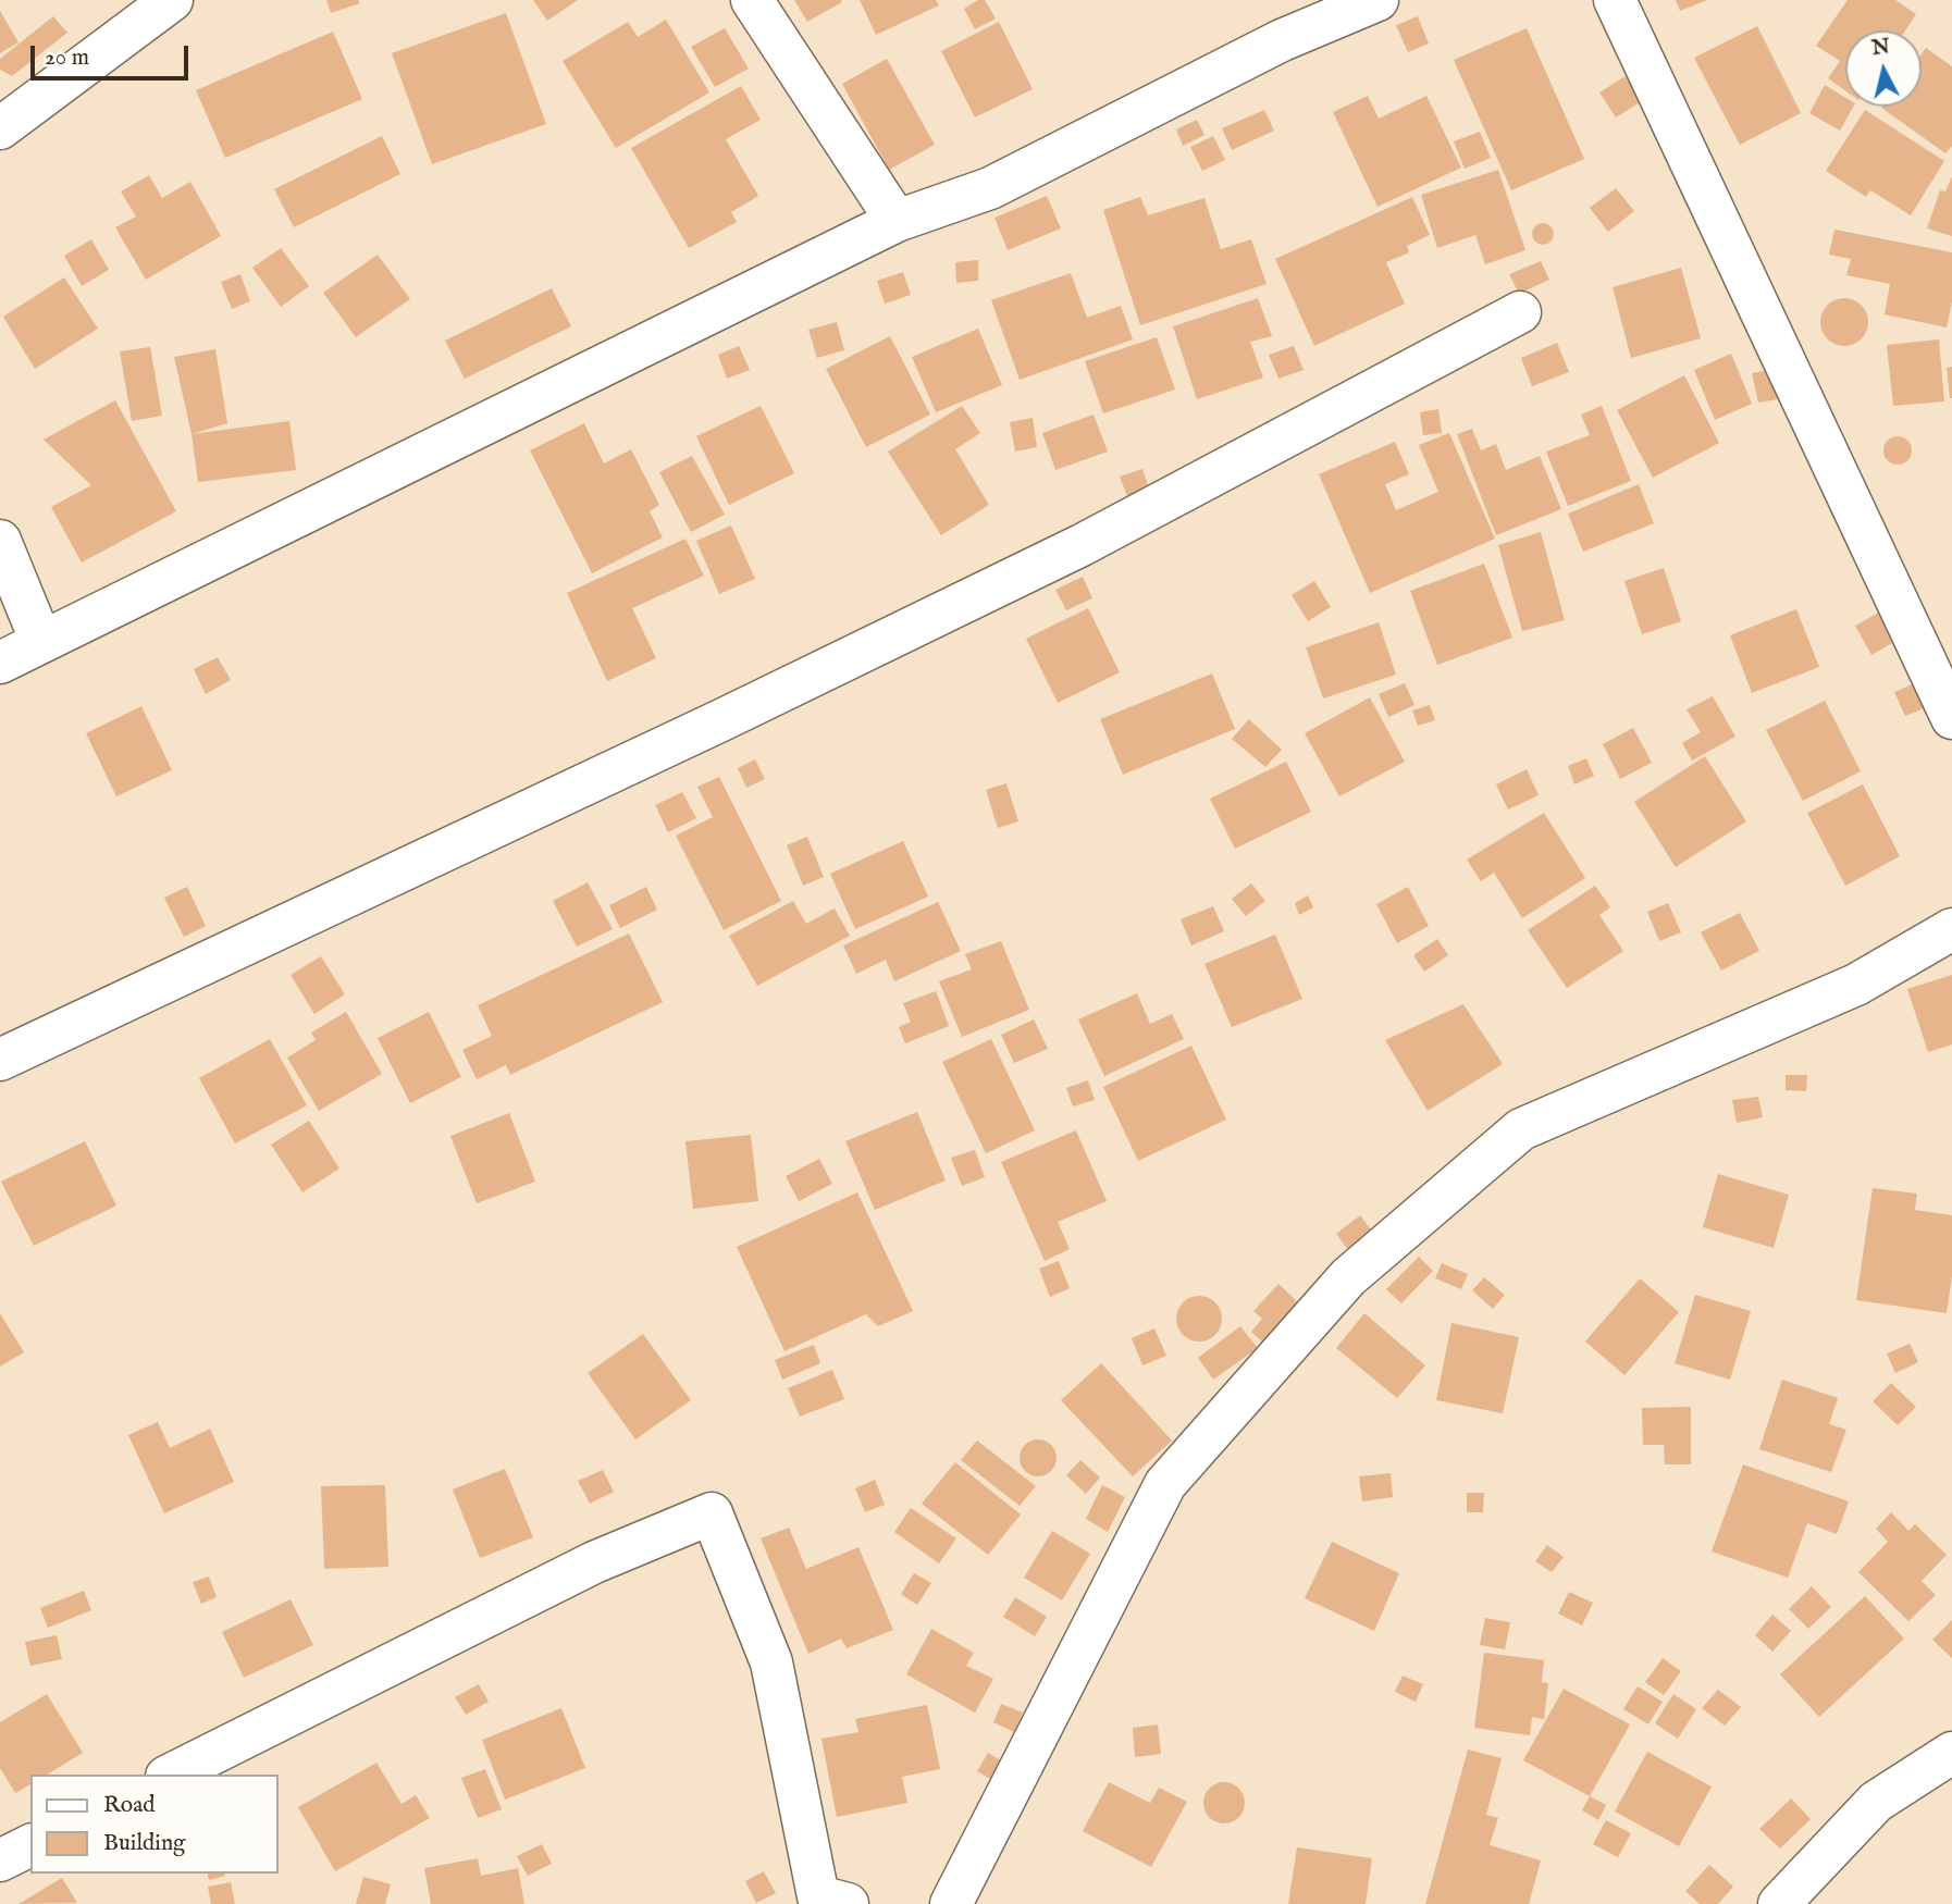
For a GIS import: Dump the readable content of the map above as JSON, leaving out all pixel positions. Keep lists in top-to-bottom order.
{
  "legend": ["Road", "Building"],
  "scale_bar": "20 m",
  "north": "top"
}
